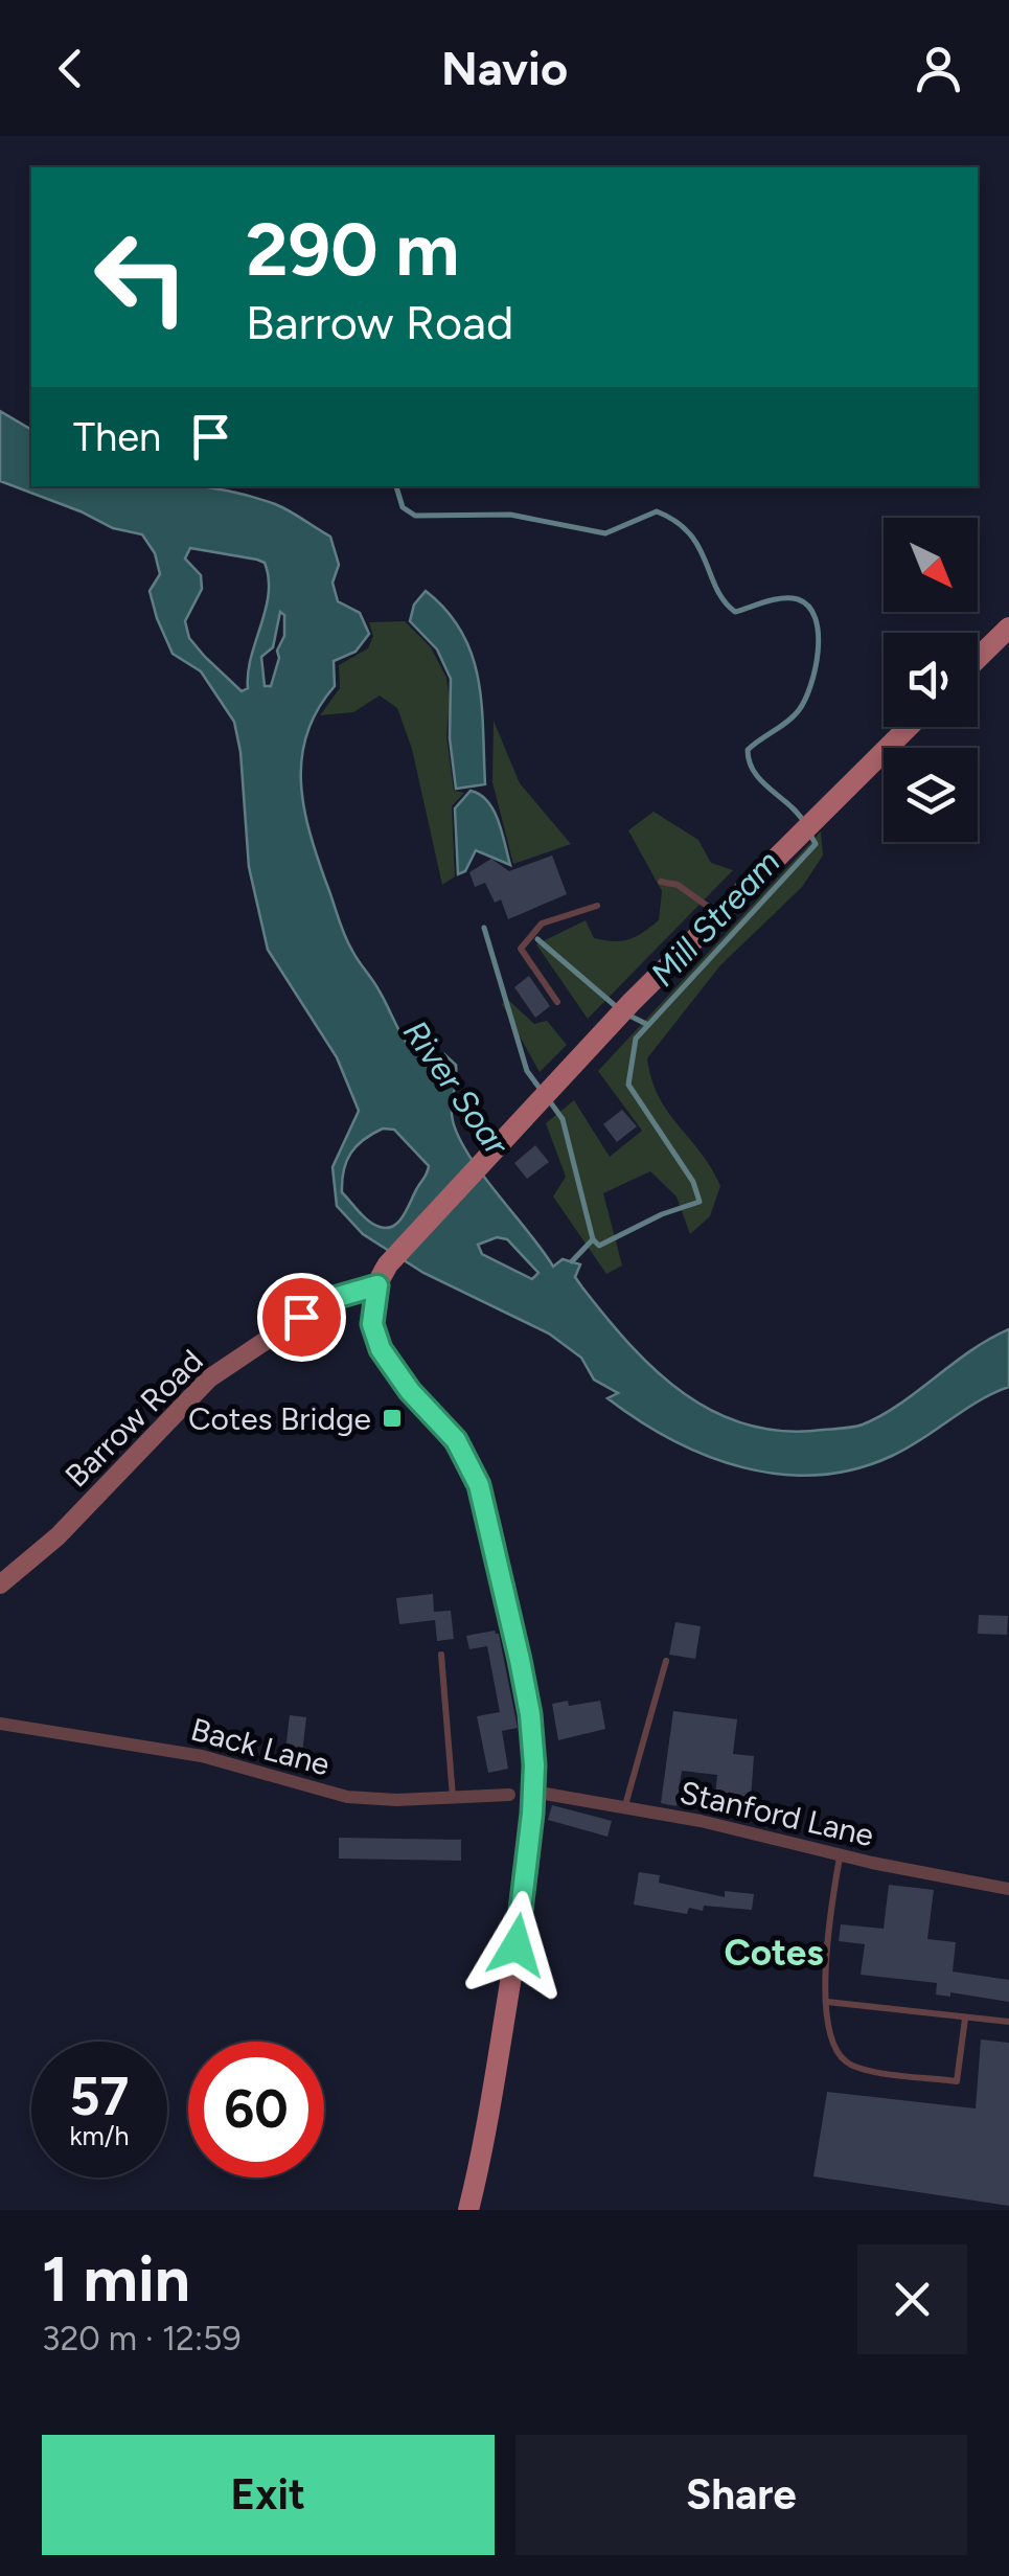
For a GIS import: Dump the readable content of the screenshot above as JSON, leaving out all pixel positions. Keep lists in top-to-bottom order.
{
  "streets": {
    "main road": ["Barrow Road"],
    "street": ["Back Lane", "Stanford Lane"]
  },
  "districts": ["Cotes"],
  "water": ["Mill Stream", "River Soar"],
  "places": {
    "transit": ["Cotes Bridge"]
  },
  "north": "bottom right",
  "page": {
    "header": "Navio",
    "turn": ["290 m", "Barrow Road"],
    "then": "Then",
    "speed": "57 km/h",
    "limit": "60",
    "heading": ["1 min", "320 m · 12:59"],
    "buttons": ["Exit", "Share"]
  }
}
